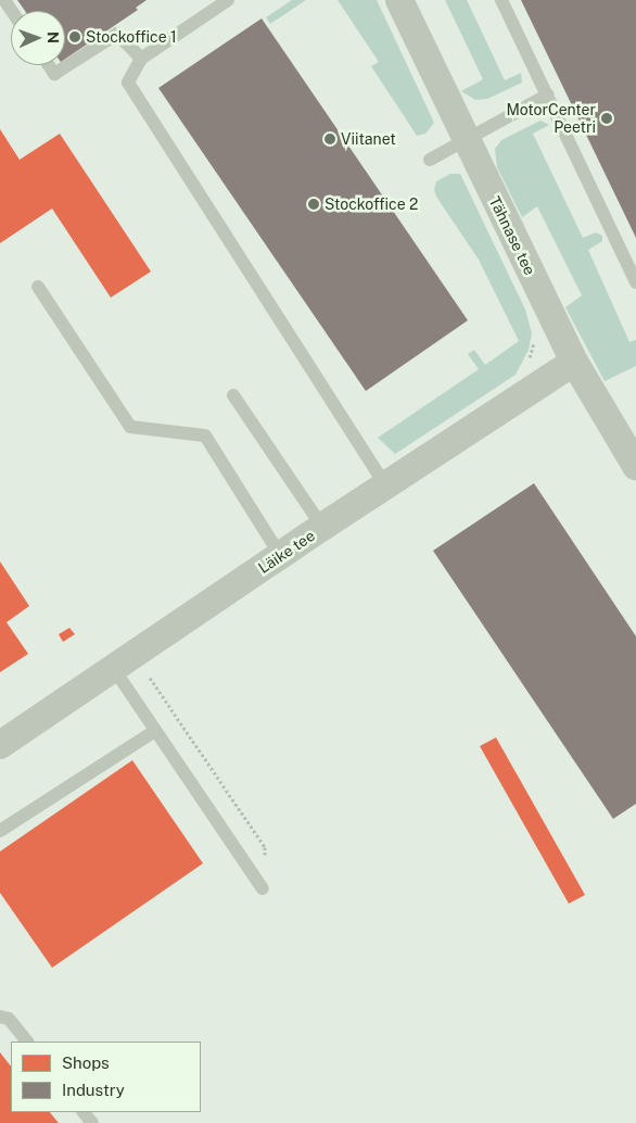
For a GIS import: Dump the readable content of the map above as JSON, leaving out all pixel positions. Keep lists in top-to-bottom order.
{
  "streets": {
    "street": ["Tähnase tee", "Läike tee"]
  },
  "crossings": [
    ["Tähnase tee", "Läike tee"]
  ],
  "places": [
    "Stockoffice 1",
    "MotorCenter Peetri",
    "Viitanet",
    "Stockoffice 2"
  ],
  "legend": ["Shops", "Industry"],
  "north": "right"
}
